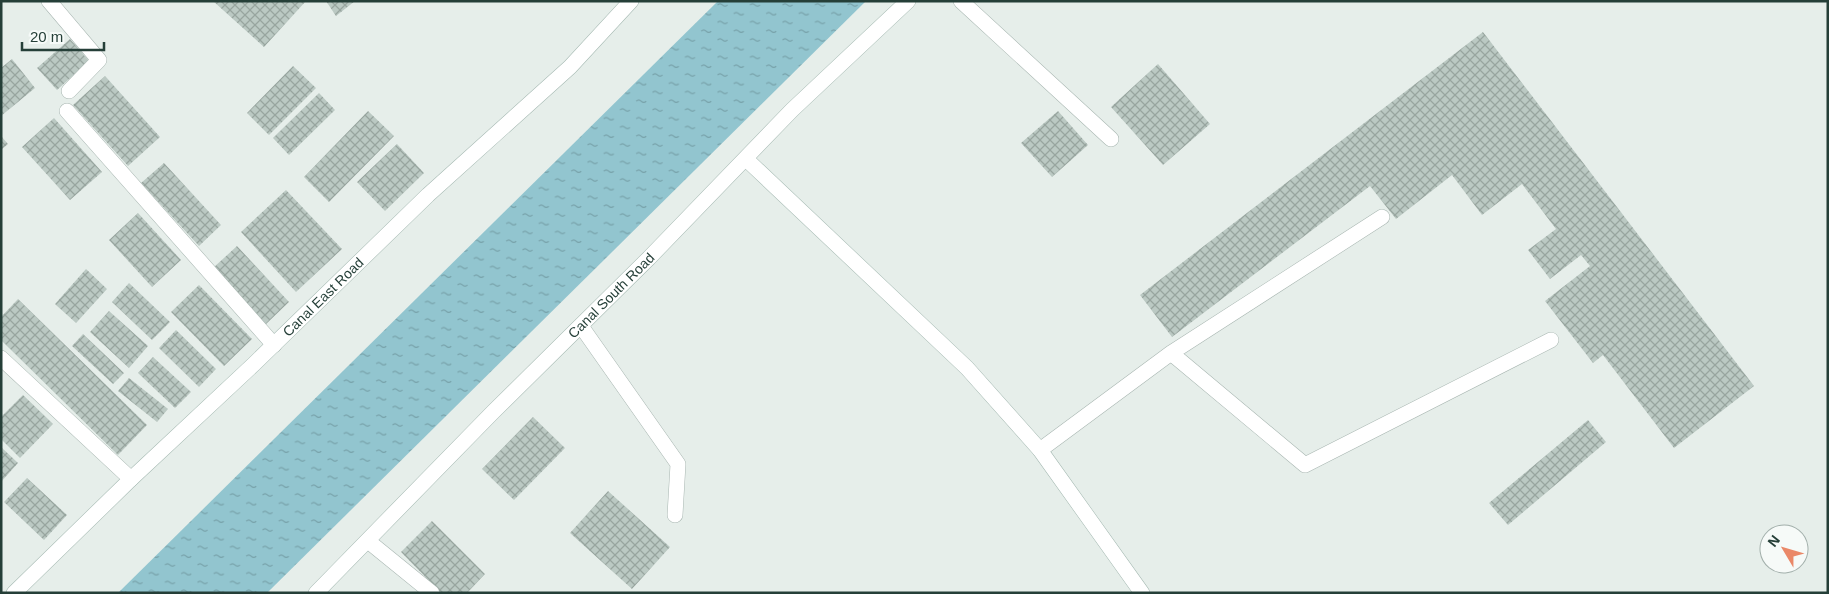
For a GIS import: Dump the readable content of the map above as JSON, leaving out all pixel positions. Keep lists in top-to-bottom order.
{
  "streets": {
    "street": ["Canal South Road", "Canal East Road"]
  },
  "scale_bar": "20 m",
  "north": "top left"
}
